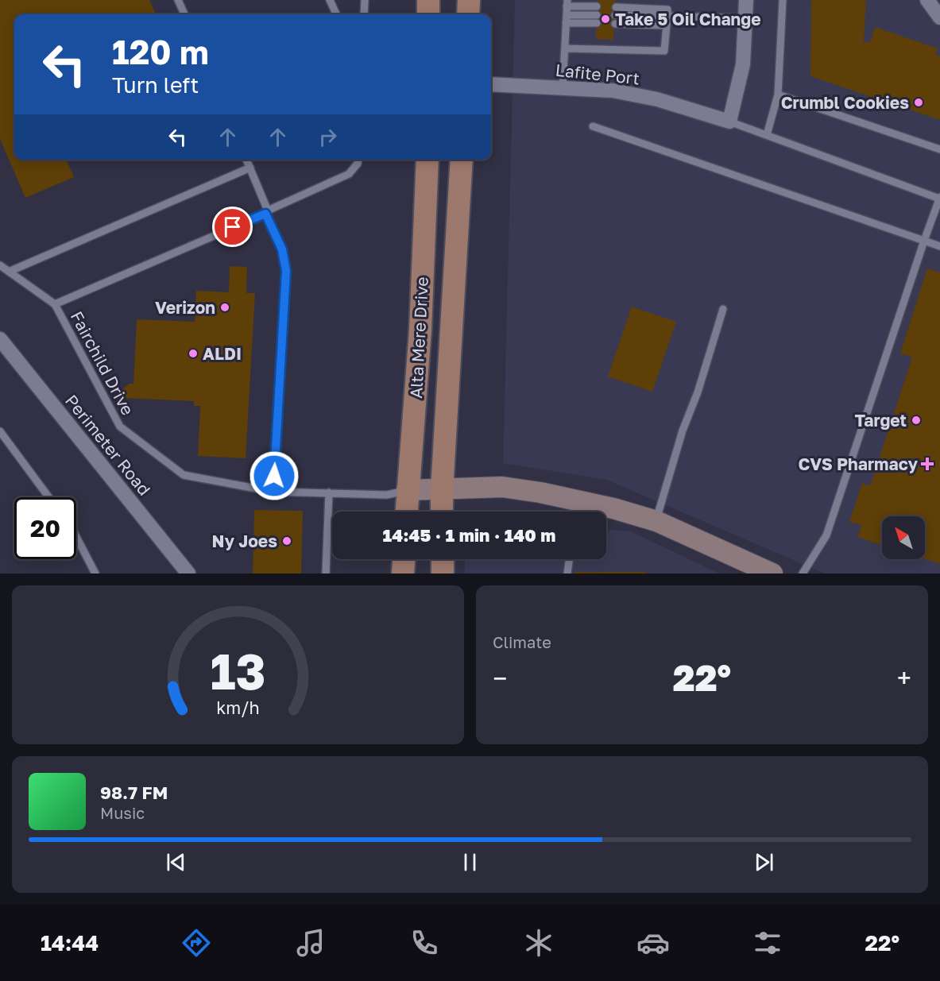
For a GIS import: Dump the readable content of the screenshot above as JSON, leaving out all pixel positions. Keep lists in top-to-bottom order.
{
  "streets": {
    "main road": ["Alta Mere Drive"],
    "street": ["Lafite Port", "Perimeter Road"],
    "lane": ["Fairchild Drive"]
  },
  "crossings": [
    ["Alta Mere Drive", "Fairchild Drive"]
  ],
  "places": {
    "other": [
      "Take 5 Oil Change",
      "Crumbl Cookies",
      "Verizon",
      "ALDI",
      "Target",
      "Ny Joes"
    ],
    "health": ["CVS Pharmacy"]
  },
  "north": "top left",
  "page": {
    "turn": ["120 m", "Turn left"],
    "limit": "20",
    "trip": "14:45 · 1 min · 140 m",
    "tile": "Climate",
    "heat": ["−", "22°", "+"],
    "song": ["98.7 FM", "Music"],
    "tabs": ["14:44", "22°"],
    "gauge": ["13", "km/h"]
  }
}
